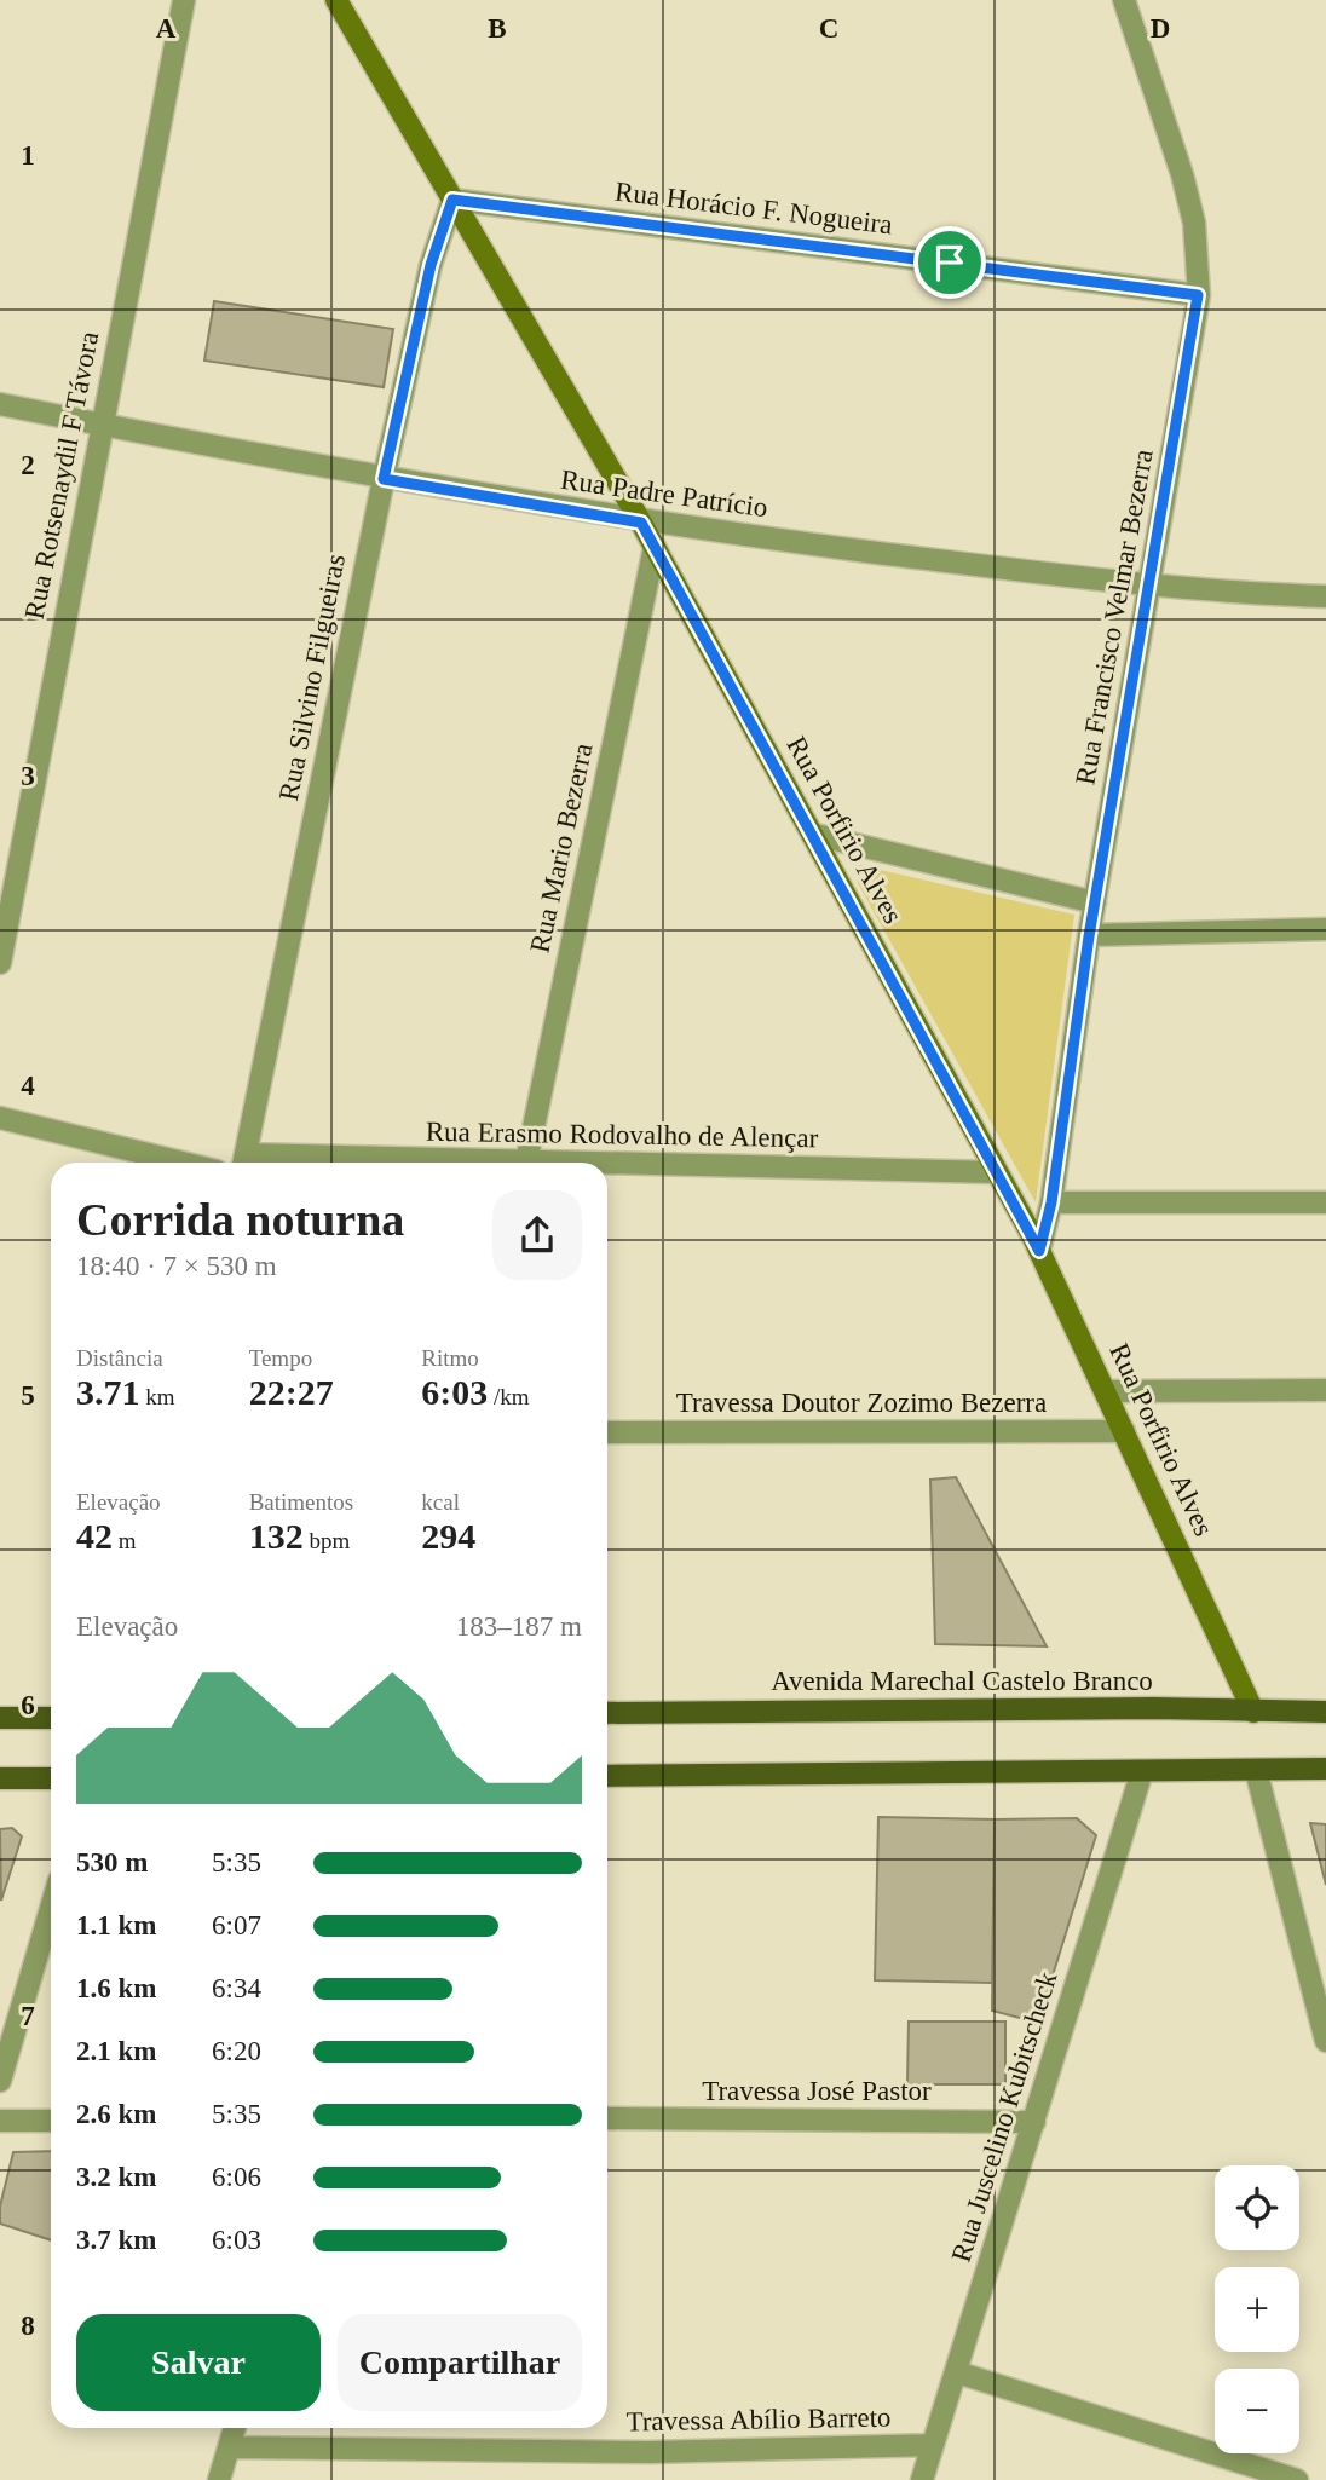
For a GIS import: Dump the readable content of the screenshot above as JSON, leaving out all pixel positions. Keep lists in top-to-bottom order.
{
  "streets": {
    "main road": ["Avenida Marechal Castelo Branco"],
    "street": [
      "Rua Horácio F. Nogueira",
      "Rua Rotsenaydil F Távora",
      "Rua Padre Patrício",
      "Rua Francisco Velmar Bezerra",
      "Rua Silvino Filgueiras",
      "Rua Porfirio Alves",
      "Rua Mario Bezerra",
      "Rua Erasmo Rodovalho de Alençar",
      "Travessa Doutor Zozimo Bezerra",
      "Travessa José Pastor",
      "Rua Juscelino Kubitscheck",
      "Travessa Abílio Barreto"
    ]
  },
  "crossings": [
    ["Rua Horácio F. Nogueira", "Rua Francisco Velmar Bezerra"],
    ["Rua Horácio F. Nogueira", "Rua Silvino Filgueiras"],
    ["Rua Horácio F. Nogueira", "Rua Porfirio Alves"],
    ["Rua Rotsenaydil F Távora", "Rua Padre Patrício"],
    ["Rua Padre Patrício", "Rua Francisco Velmar Bezerra"],
    ["Rua Padre Patrício", "Rua Silvino Filgueiras"],
    ["Rua Padre Patrício", "Rua Porfirio Alves"],
    ["Rua Francisco Velmar Bezerra", "Rua Porfirio Alves"],
    ["Rua Silvino Filgueiras", "Rua Porfirio Alves"],
    ["Rua Silvino Filgueiras", "Rua Erasmo Rodovalho de Alençar"],
    ["Rua Porfirio Alves", "Rua Mario Bezerra"],
    ["Rua Porfirio Alves", "Rua Erasmo Rodovalho de Alençar"],
    ["Rua Porfirio Alves", "Travessa Doutor Zozimo Bezerra"],
    ["Rua Porfirio Alves", "Avenida Marechal Castelo Branco"],
    ["Rua Mario Bezerra", "Rua Erasmo Rodovalho de Alençar"],
    ["Travessa José Pastor", "Rua Juscelino Kubitscheck"],
    ["Rua Juscelino Kubitscheck", "Travessa Abílio Barreto"]
  ],
  "page": {
    "heading": ["Corrida noturna", "18:40 · 7 × 530 m"],
    "stats": [
      ["Distância", "3.71 km"],
      ["Tempo", "22:27"],
      ["Ritmo", "6:03 /km"],
      ["Elevação", "42 m"],
      ["Batimentos", "132 bpm"],
      ["kcal", "294"]
    ],
    "chart": ["Elevação", "183–187 m"],
    "list": [
      {
        "name": "530 m",
        "note": "5:35"
      },
      {
        "name": "1.1 km",
        "note": "6:07"
      },
      {
        "name": "1.6 km",
        "note": "6:34"
      },
      {
        "name": "2.1 km",
        "note": "6:20"
      },
      {
        "name": "2.6 km",
        "note": "5:35"
      },
      {
        "name": "3.2 km",
        "note": "6:06"
      },
      {
        "name": "3.7 km",
        "note": "6:03"
      }
    ],
    "map_buttons": ["+", "−"],
    "buttons": ["Salvar", "Compartilhar"]
  },
  "grid": {
    "columns": [
      "A",
      "B",
      "C",
      "D"
    ],
    "rows": [
      "1",
      "2",
      "3",
      "4",
      "5",
      "6",
      "7",
      "8"
    ]
  }
}
